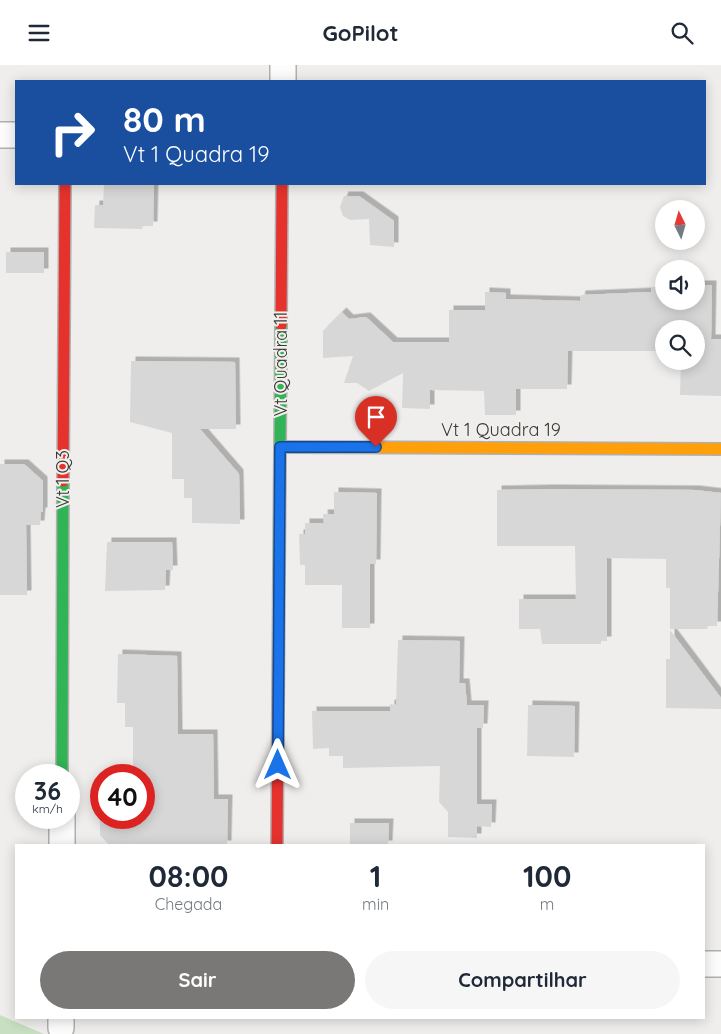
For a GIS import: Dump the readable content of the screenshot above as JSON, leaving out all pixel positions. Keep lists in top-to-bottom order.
{
  "streets": {
    "street": ["Vt Quadra 11", "Vt 1 Quadra 19", "Vt 1 Q3"]
  },
  "crossings": [
    ["Vt Quadra 11", "Vt 1 Quadra 19"]
  ],
  "north": "top",
  "page": {
    "header": "GoPilot",
    "turn": ["80 m", "Vt 1 Quadra 19"],
    "speed": "36 km/h",
    "limit": "40",
    "eta": [
      "08:00",
      "Chegada",
      "1",
      "min",
      "100",
      "m"
    ],
    "buttons": ["Sair", "Compartilhar"]
  }
}
